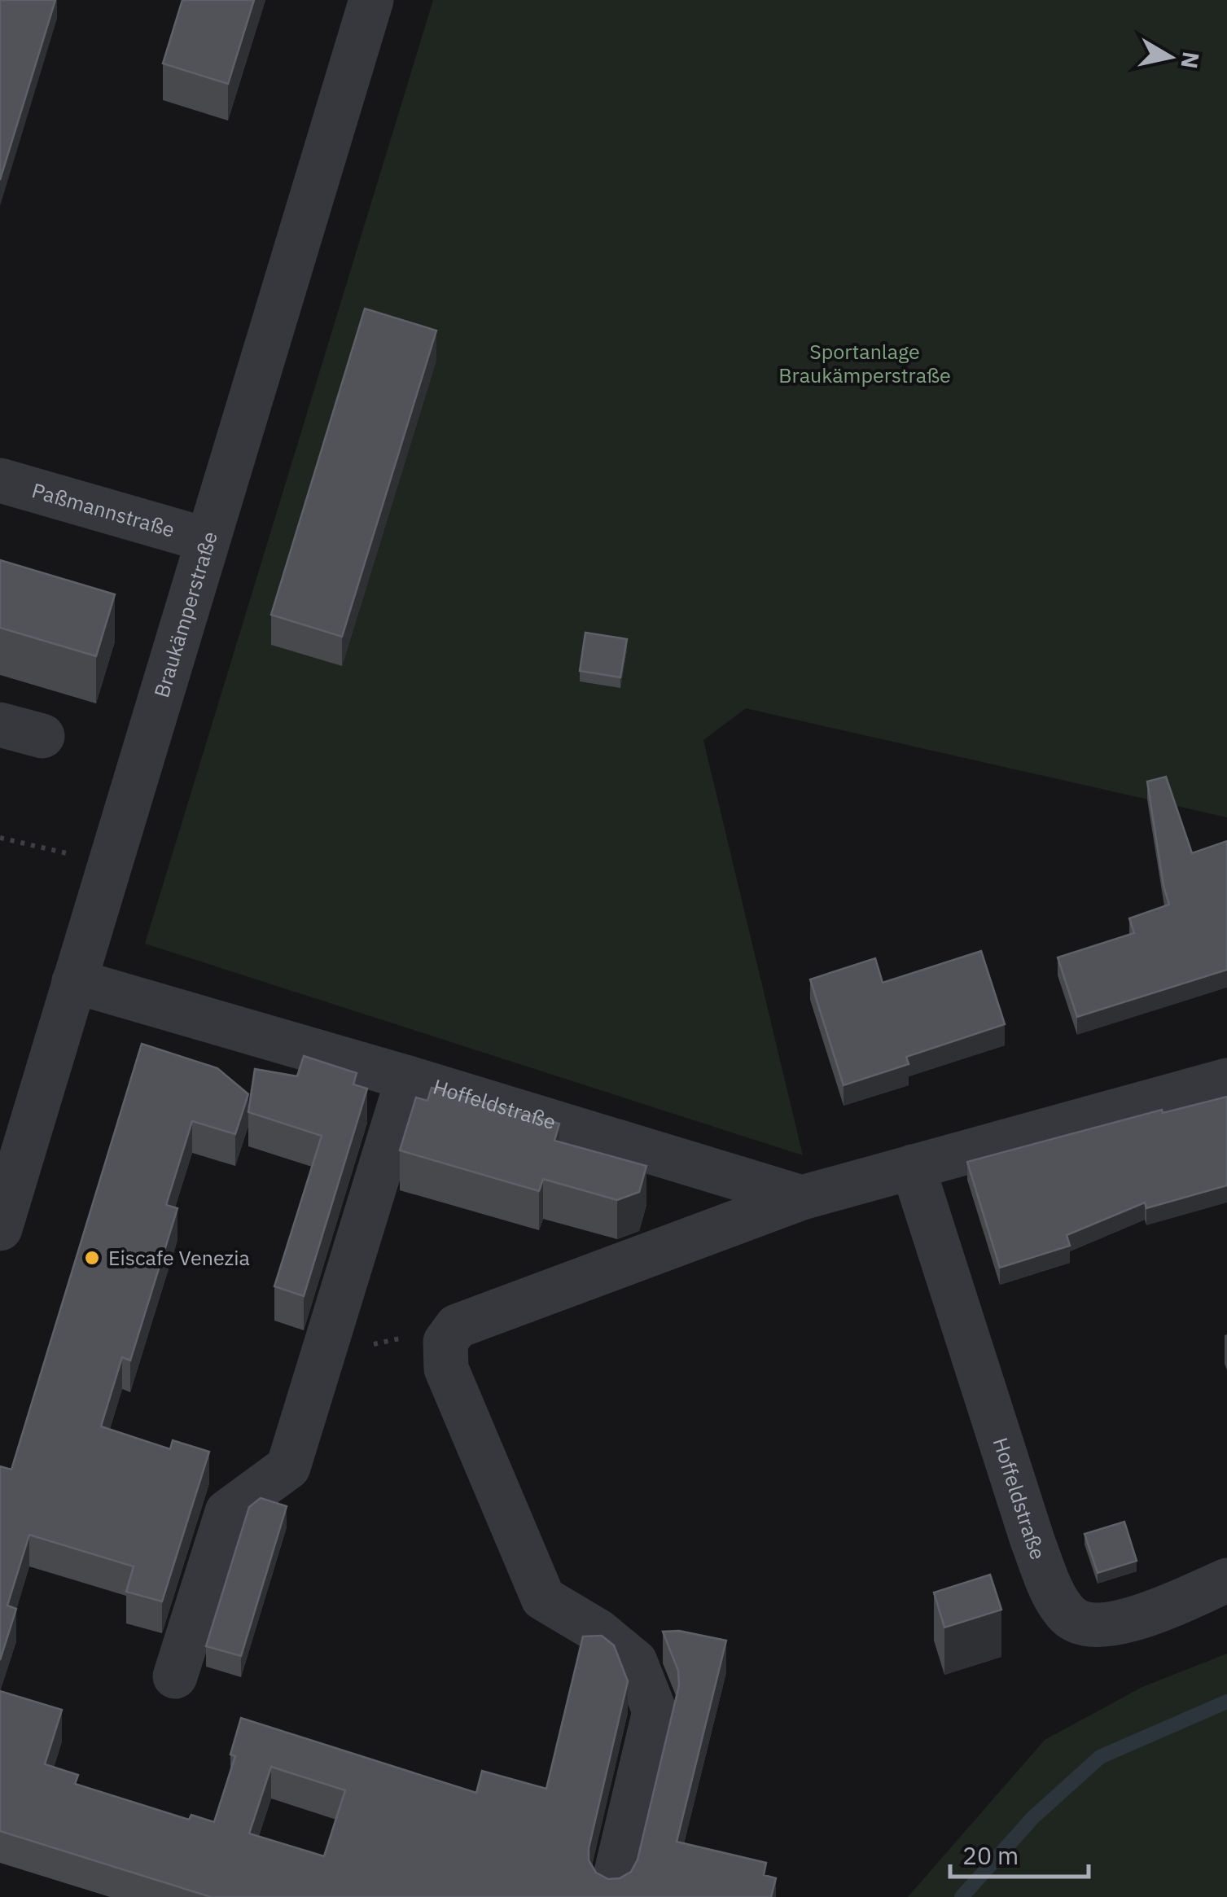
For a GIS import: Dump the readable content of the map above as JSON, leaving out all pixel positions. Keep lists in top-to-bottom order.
{
  "streets": {
    "street": ["Paßmannstraße", "Braukämperstraße", "Hoffeldstraße"]
  },
  "crossings": [
    ["Paßmannstraße", "Braukämperstraße"],
    ["Braukämperstraße", "Hoffeldstraße"]
  ],
  "parks": ["Sportanlage Braukämperstraße"],
  "places": ["Eiscafe Venezia"],
  "scale_bar": "20 m",
  "north": "right"
}
